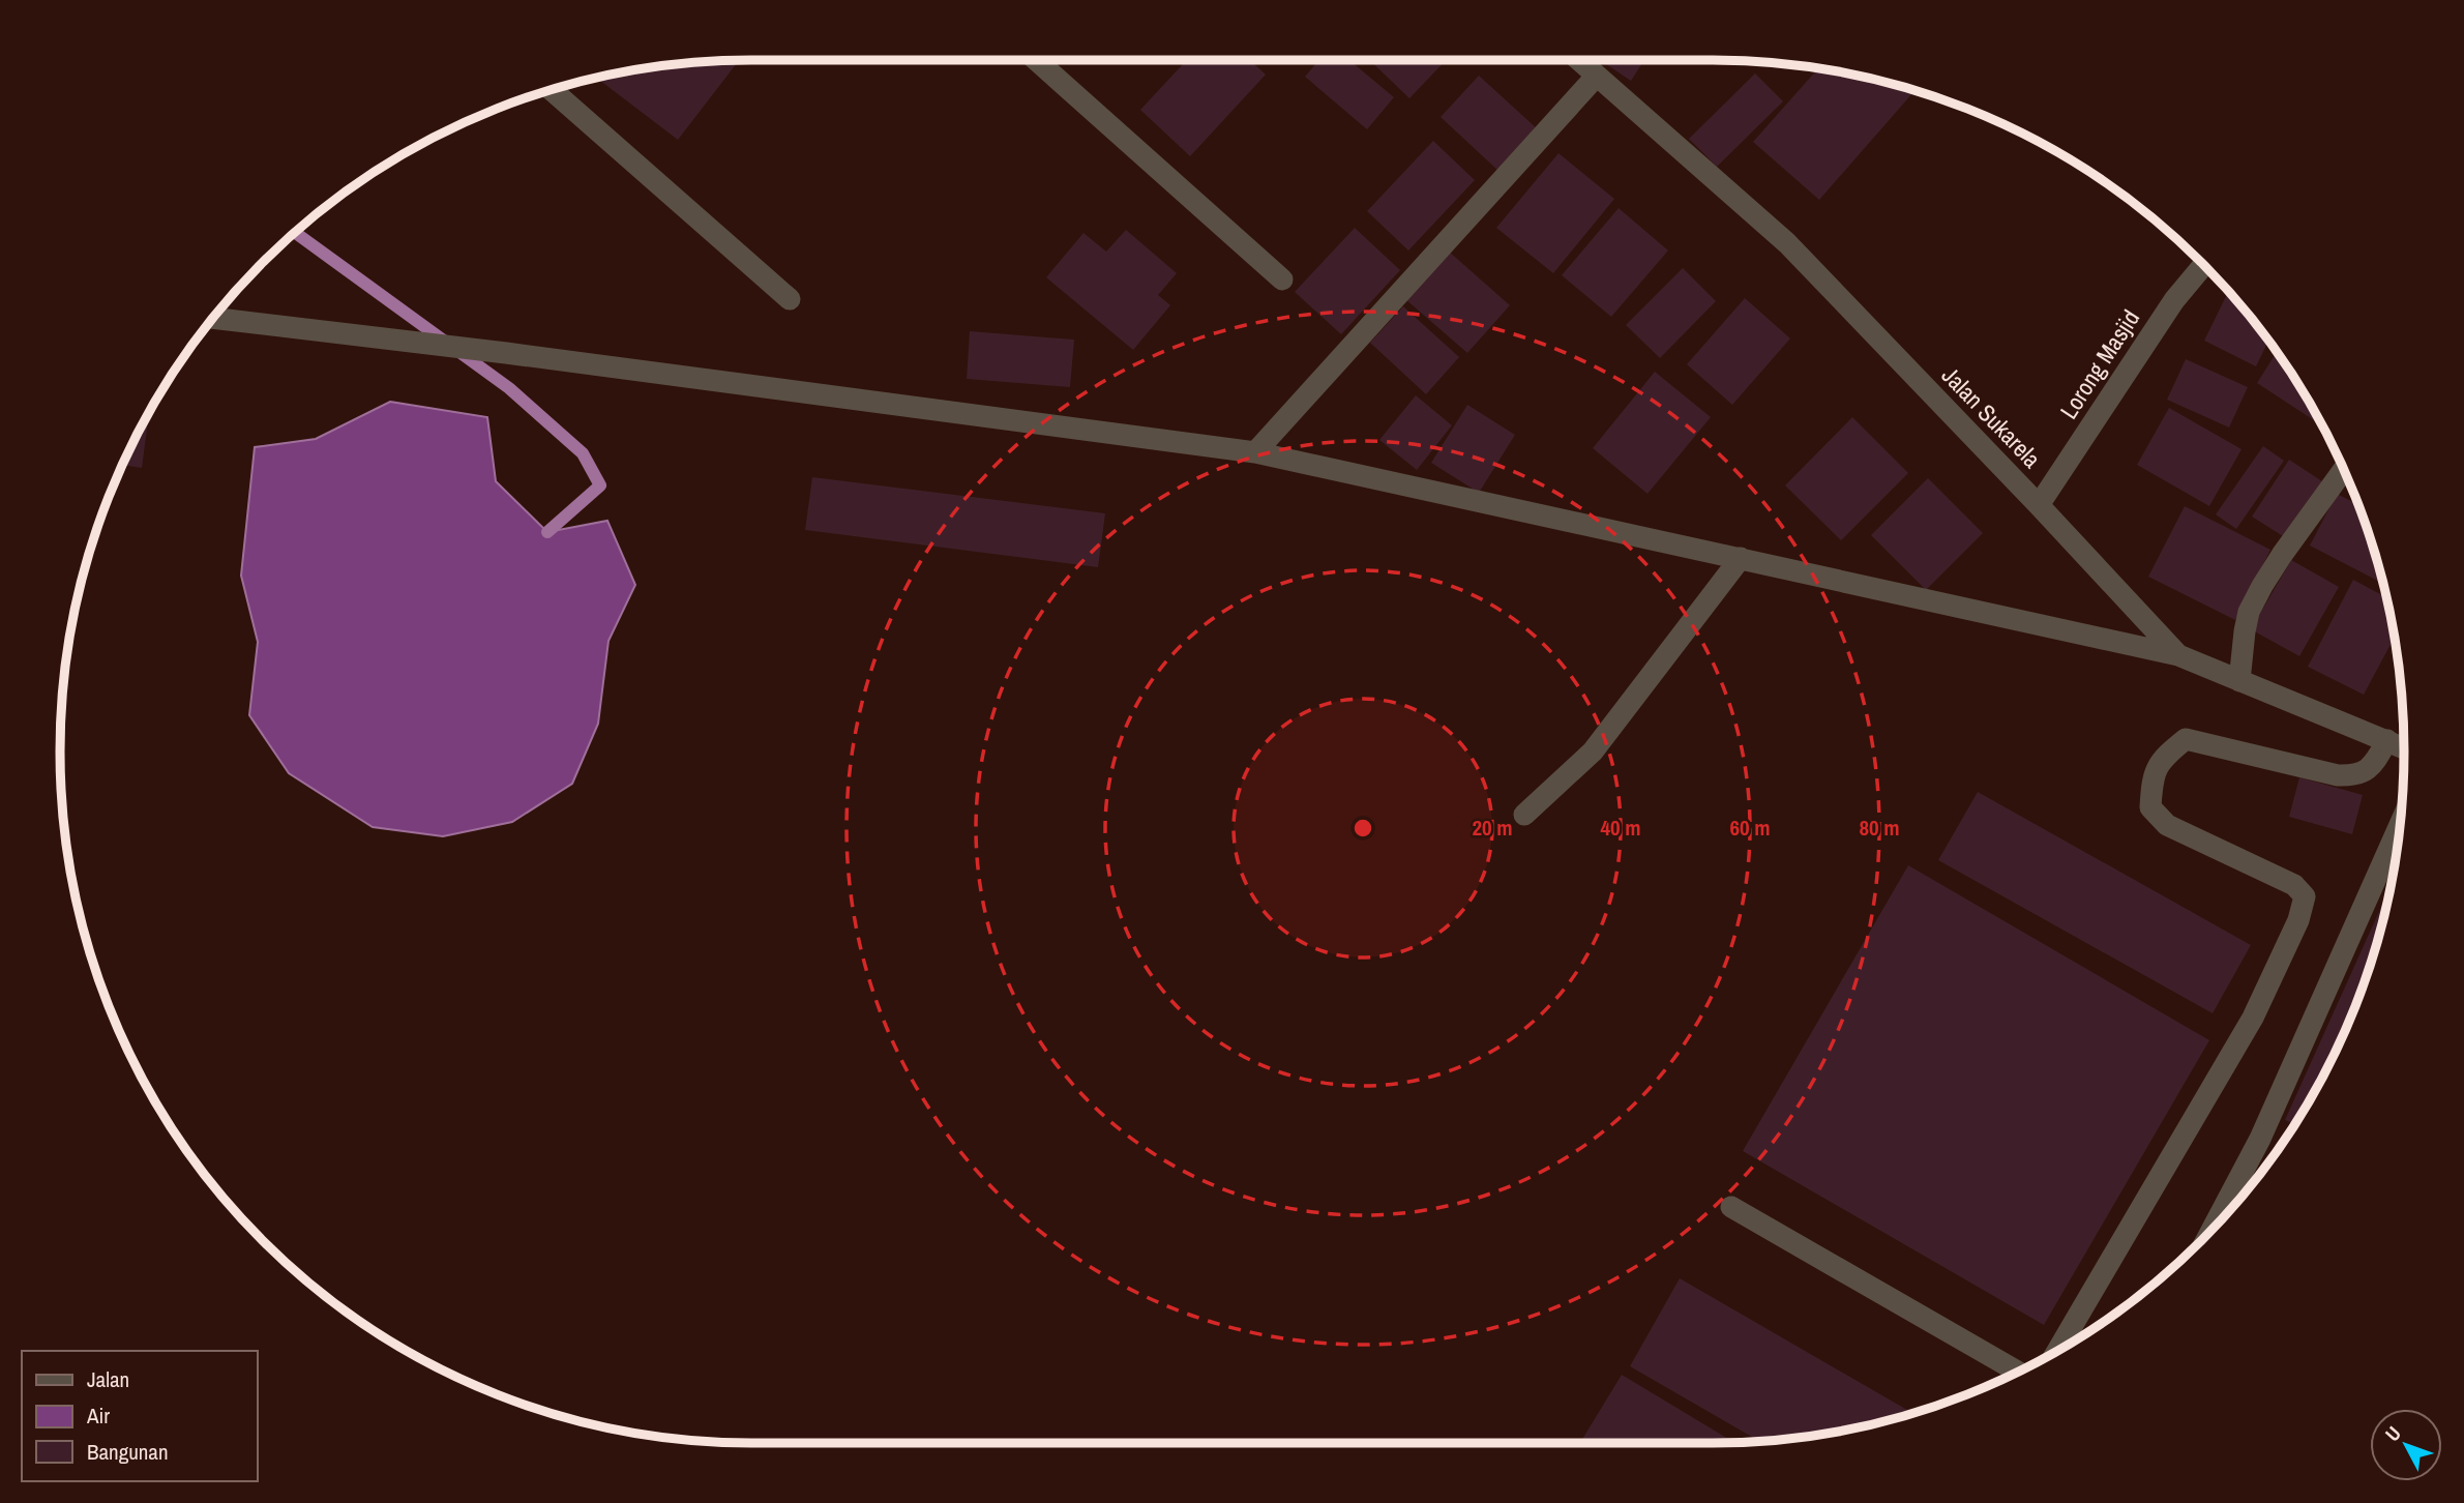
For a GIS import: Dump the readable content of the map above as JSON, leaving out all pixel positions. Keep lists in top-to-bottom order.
{
  "streets": {
    "street": ["Lorong Masjid", "Jalan Sukarela"]
  },
  "crossings": [
    ["Lorong Masjid", "Jalan Sukarela"]
  ],
  "legend": ["Jalan", "Air", "Bangunan"],
  "north": "top left",
  "rings": [
    "20 m",
    "40 m",
    "60 m",
    "80 m"
  ]
}
